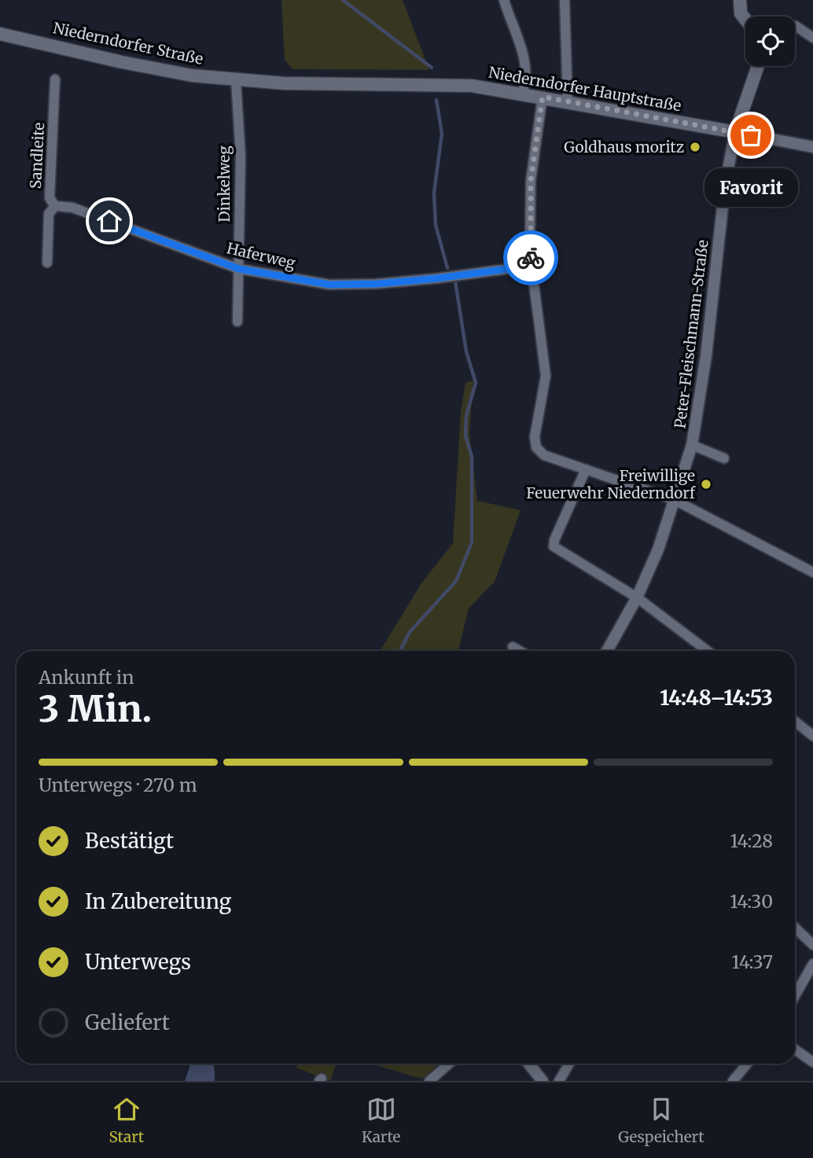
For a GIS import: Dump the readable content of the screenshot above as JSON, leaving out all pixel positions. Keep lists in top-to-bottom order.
{
  "streets": {
    "main road": ["Niederndorfer Straße", "Niederndorfer Hauptstraße"],
    "street": [
      "Sandleite",
      "Dinkelweg",
      "Haferweg",
      "Peter-Fleischmann-Straße"
    ]
  },
  "crossings": [
    ["Niederndorfer Straße", "Niederndorfer Hauptstraße"],
    ["Niederndorfer Straße", "Dinkelweg"],
    ["Niederndorfer Hauptstraße", "Peter-Fleischmann-Straße"],
    ["Sandleite", "Haferweg"],
    ["Dinkelweg", "Haferweg"]
  ],
  "places": ["Favorit", "Goldhaus moritz", "Freiwillige Feuerwehr Niederndorf"],
  "page": {
    "bubble": "Favorit",
    "heading": ["3 Min.", "Ankunft in", "14:48–14:53"],
    "bar": "Unterwegs · 270 m",
    "list": [
      ["Bestätigt", "14:28"],
      ["In Zubereitung", "14:30"],
      ["Unterwegs", "14:37"],
      "Geliefert"
    ],
    "tabs": ["Start", "Karte", "Gespeichert"]
  }
}
